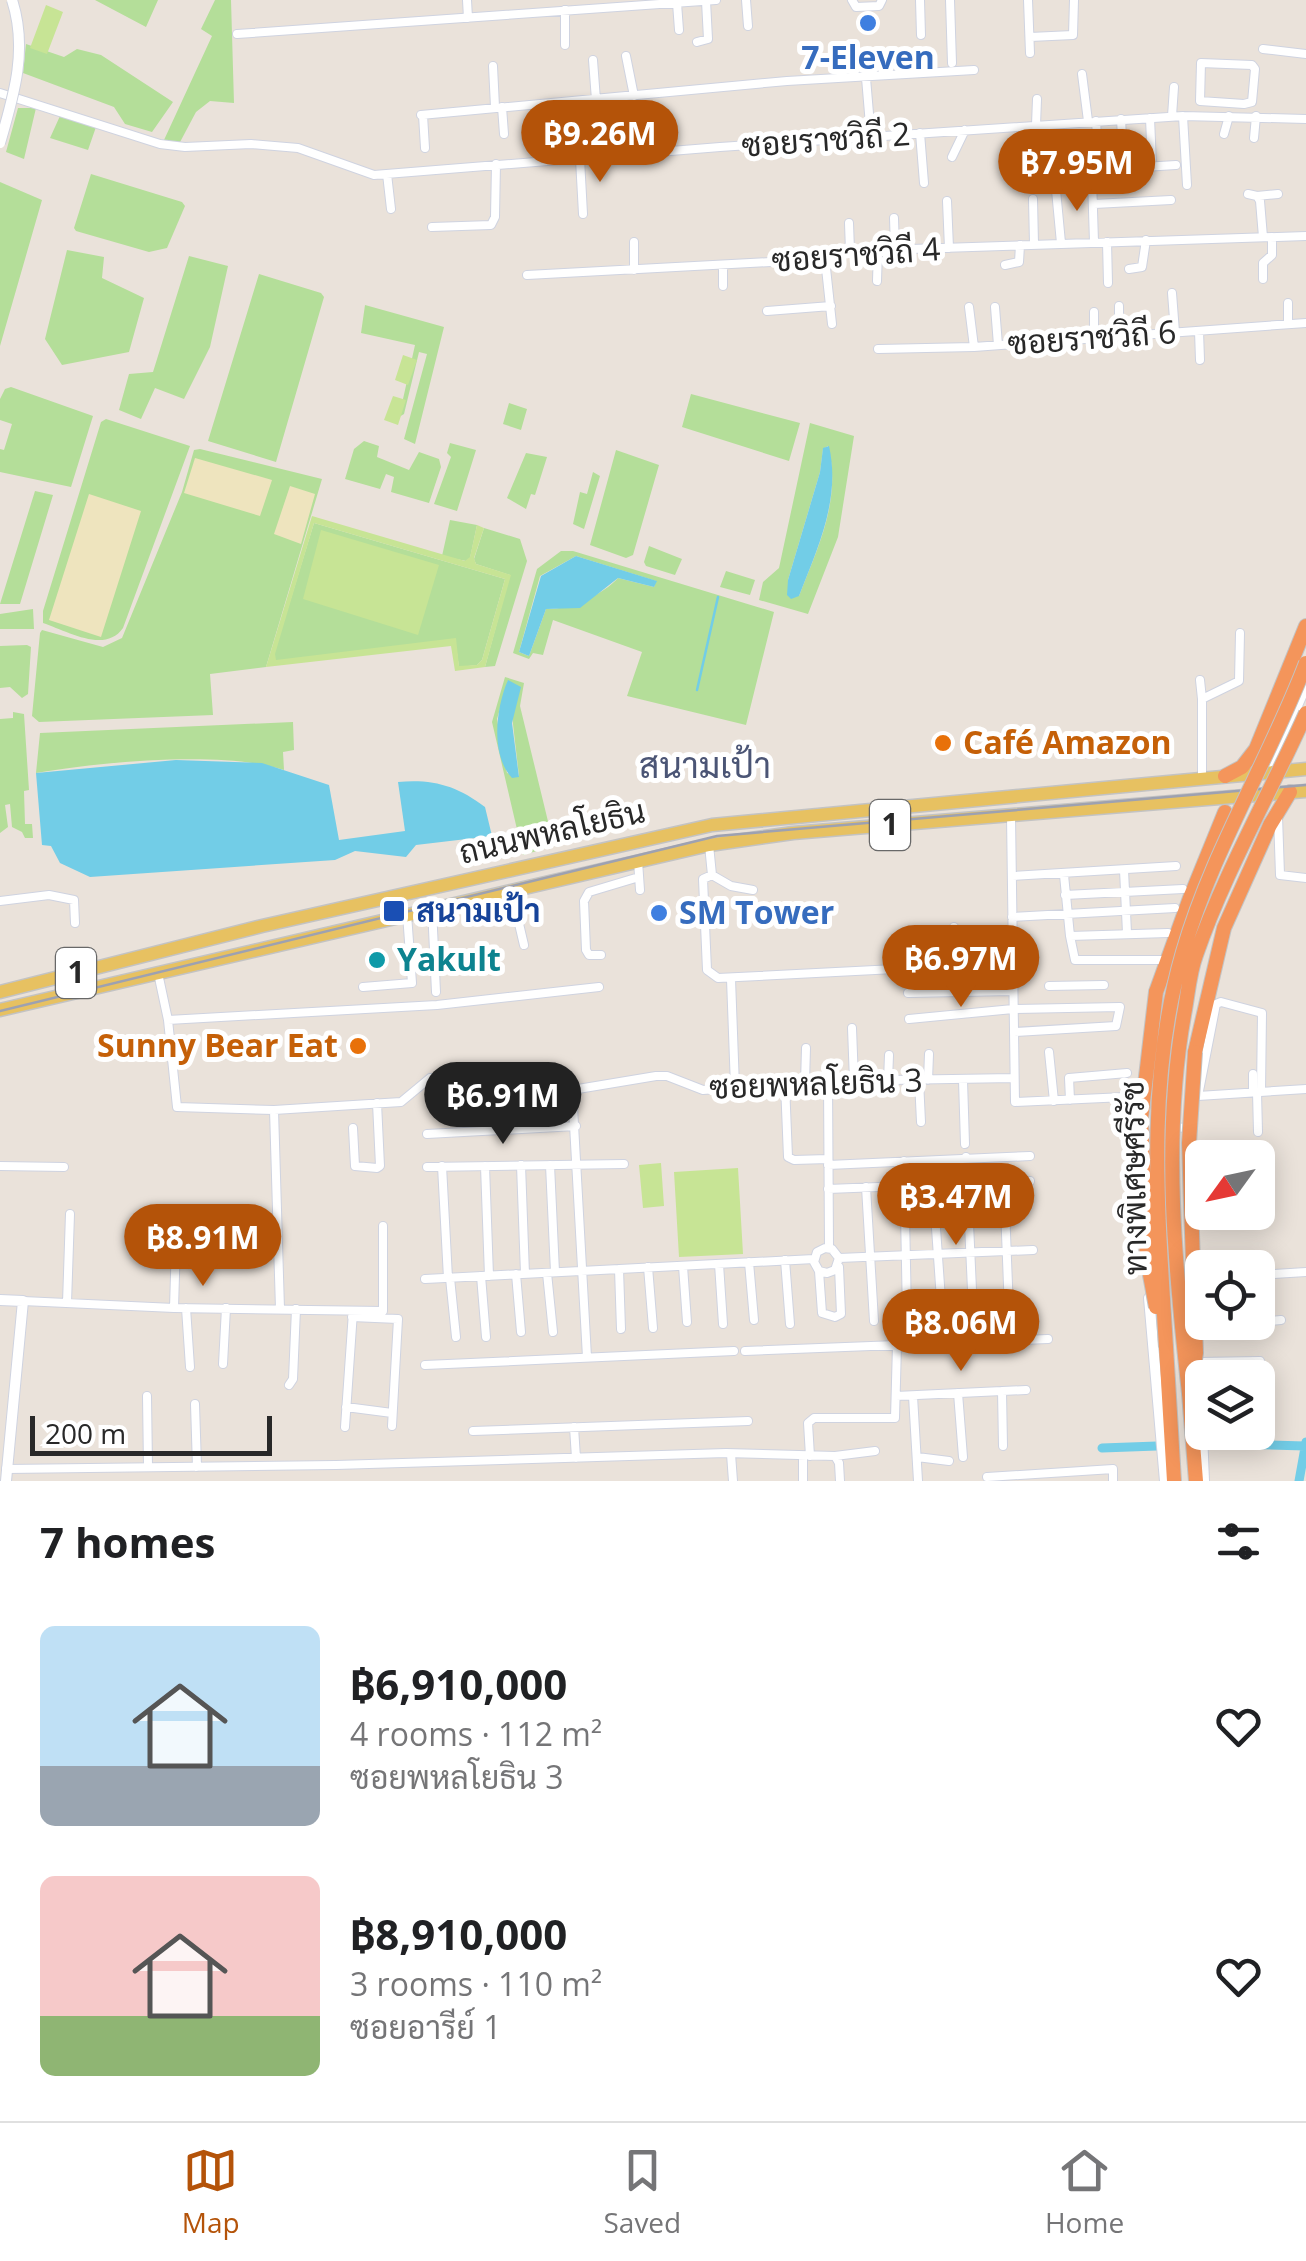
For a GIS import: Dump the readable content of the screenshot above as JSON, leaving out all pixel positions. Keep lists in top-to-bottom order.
{
  "streets": {
    "highway": ["ทางพิเศษศรีรัช"],
    "main road": ["1", "ถนนพหลโยธิน"],
    "street": [
      "ซอยราชวิถี 2",
      "ซอยราชวิถี 4",
      "ซอยราชวิถี 6",
      "ซอยพหลโยธิน 3"
    ]
  },
  "crossings": [
    ["ถนนพหลโยธิน", "ซอยพหลโยธิน 3"]
  ],
  "districts": ["สนามเป้า"],
  "places": {
    "other": [
      "7-Eleven",
      "Café Amazon",
      "SM Tower",
      "Yakult",
      "Sunny Bear Eat"
    ],
    "transit": ["สนามเป้า"]
  },
  "scale_bar": "200 m",
  "north": "bottom left",
  "page": {
    "price": [
      "฿9.26M",
      "฿7.95M",
      "฿6.97M",
      "฿6.91M",
      "฿3.47M",
      "฿8.91M",
      "฿8.06M"
    ],
    "scale": "200 m",
    "heading": "7 homes",
    "list": [
      {
        "name": "฿6,910,000",
        "note": "4 rooms · 112 m² · ซอยพหลโยธิน 3"
      },
      {
        "name": "฿8,910,000",
        "note": "3 rooms · 110 m² · ซอยอารีย์ 1"
      }
    ],
    "tabs": ["Map", "Saved", "Home"]
  }
}
